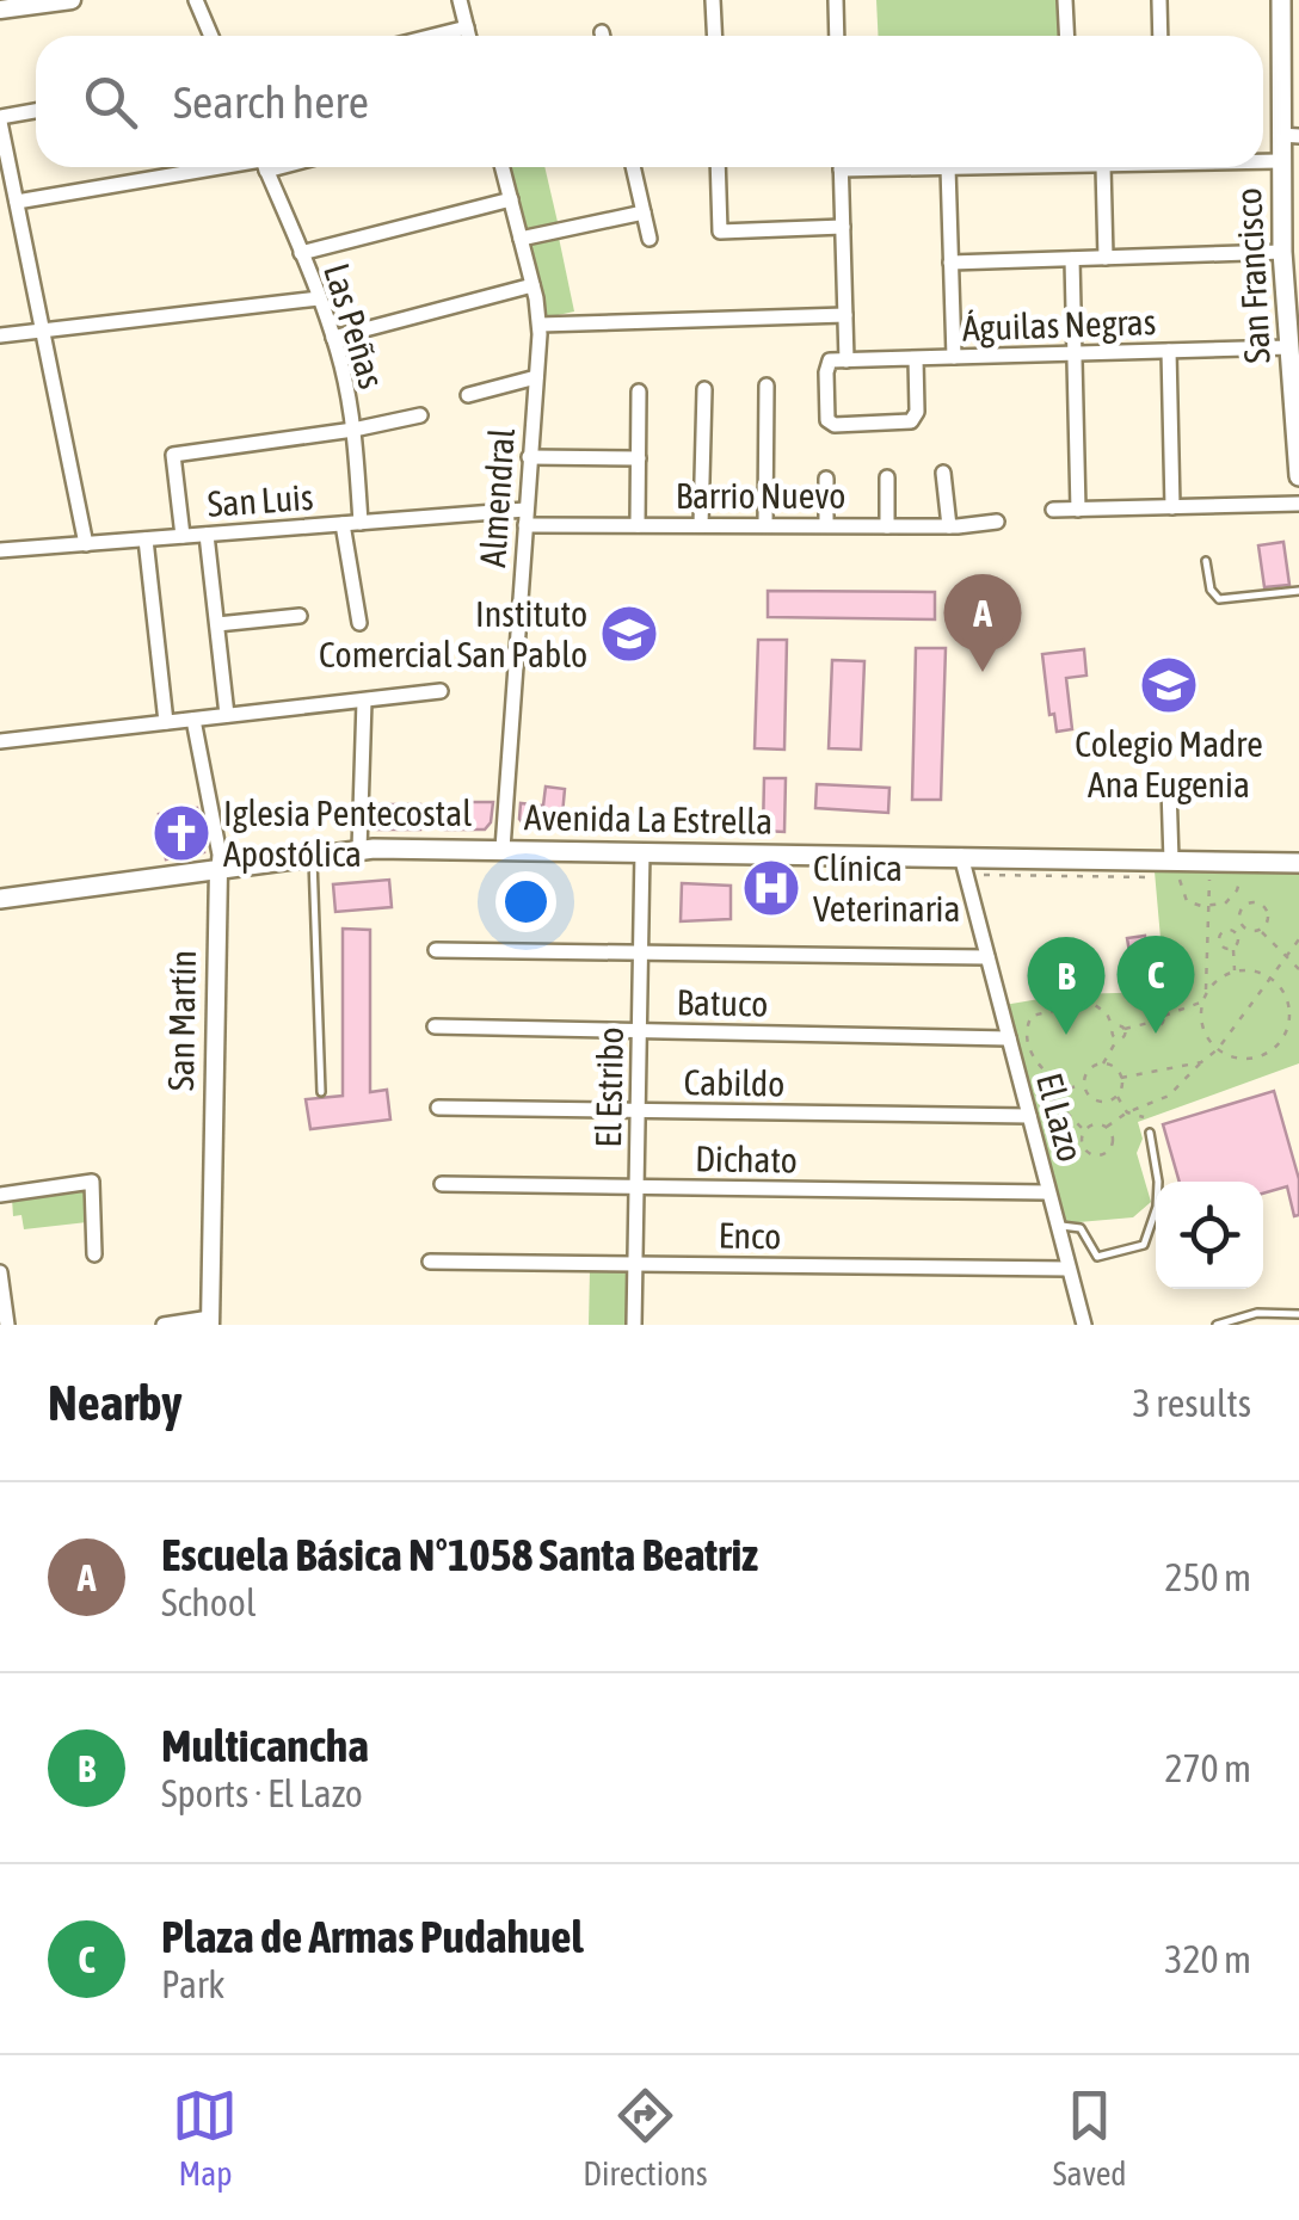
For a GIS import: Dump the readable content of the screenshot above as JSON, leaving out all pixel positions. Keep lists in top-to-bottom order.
{
  "streets": {
    "main road": ["San Francisco", "Avenida La Estrella"],
    "street": [
      "Águilas Negras",
      "Las Peñas",
      "Barrio Nuevo",
      "Almendral",
      "San Luis",
      "Batuco",
      "San Martín",
      "Cabildo",
      "El Estribo",
      "El Lazo",
      "Dichato",
      "Enco"
    ]
  },
  "crossings": [
    ["San Francisco", "Águilas Negras"],
    ["Las Peñas", "San Luis"],
    ["Barrio Nuevo", "Almendral"],
    ["Barrio Nuevo", "San Luis"],
    ["Almendral", "San Luis"],
    ["Almendral", "Avenida La Estrella"],
    ["Avenida La Estrella", "San Martín"],
    ["Avenida La Estrella", "El Estribo"],
    ["Avenida La Estrella", "El Lazo"],
    ["Batuco", "El Estribo"],
    ["Batuco", "El Lazo"],
    ["Cabildo", "El Estribo"],
    ["Cabildo", "El Lazo"],
    ["El Estribo", "Dichato"],
    ["El Estribo", "Enco"],
    ["El Lazo", "Dichato"],
    ["El Lazo", "Enco"]
  ],
  "places": {
    "school or university": ["Instituto Comercial San Pablo", "Colegio Madre Ana Eugenia"],
    "church": ["Iglesia Pentecostal Apostólica"],
    "hospital": ["Clínica Veterinaria"]
  },
  "page": {
    "search": "Search here",
    "pins": ["A", "C", "B"],
    "heading": ["Nearby", "3 results"],
    "list": [
      {
        "mark": "A",
        "name": "Escuela Básica N°1058 Santa Beatriz",
        "note": "School",
        "value": "250 m"
      },
      {
        "mark": "B",
        "name": "Multicancha",
        "note": "Sports · El Lazo",
        "value": "270 m"
      },
      {
        "mark": "C",
        "name": "Plaza de Armas Pudahuel",
        "note": "Park",
        "value": "320 m"
      }
    ],
    "nav": ["Map", "Directions", "Saved"]
  }
}
